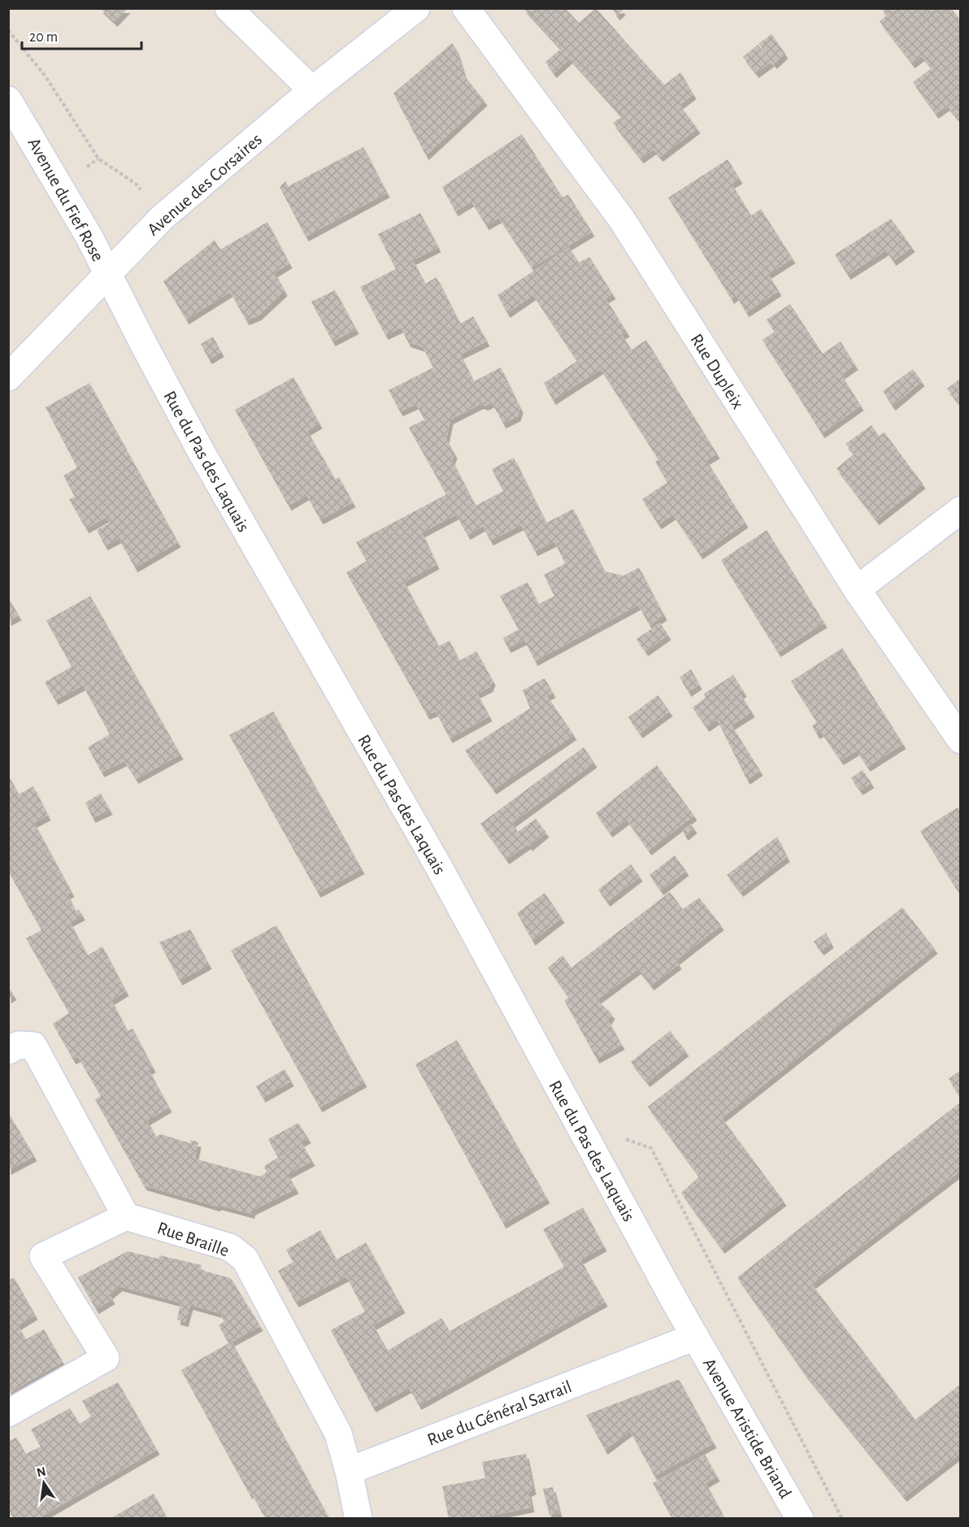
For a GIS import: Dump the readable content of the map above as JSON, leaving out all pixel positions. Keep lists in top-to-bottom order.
{
  "streets": {
    "street": [
      "Avenue des Corsaires",
      "Avenue du Fief Rose",
      "Rue Dupleix",
      "Rue du Pas des Laquais",
      "Rue Braille",
      "Rue du Général Sarrail",
      "Avenue Aristide Briand"
    ]
  },
  "crossings": [
    ["Avenue des Corsaires", "Avenue du Fief Rose"],
    ["Avenue des Corsaires", "Rue du Pas des Laquais"],
    ["Avenue du Fief Rose", "Rue du Pas des Laquais"],
    ["Rue du Pas des Laquais", "Rue du Général Sarrail"],
    ["Rue du Pas des Laquais", "Avenue Aristide Briand"],
    ["Rue Braille", "Rue du Général Sarrail"],
    ["Rue du Général Sarrail", "Avenue Aristide Briand"]
  ],
  "scale_bar": "20 m",
  "north": "top"
}
